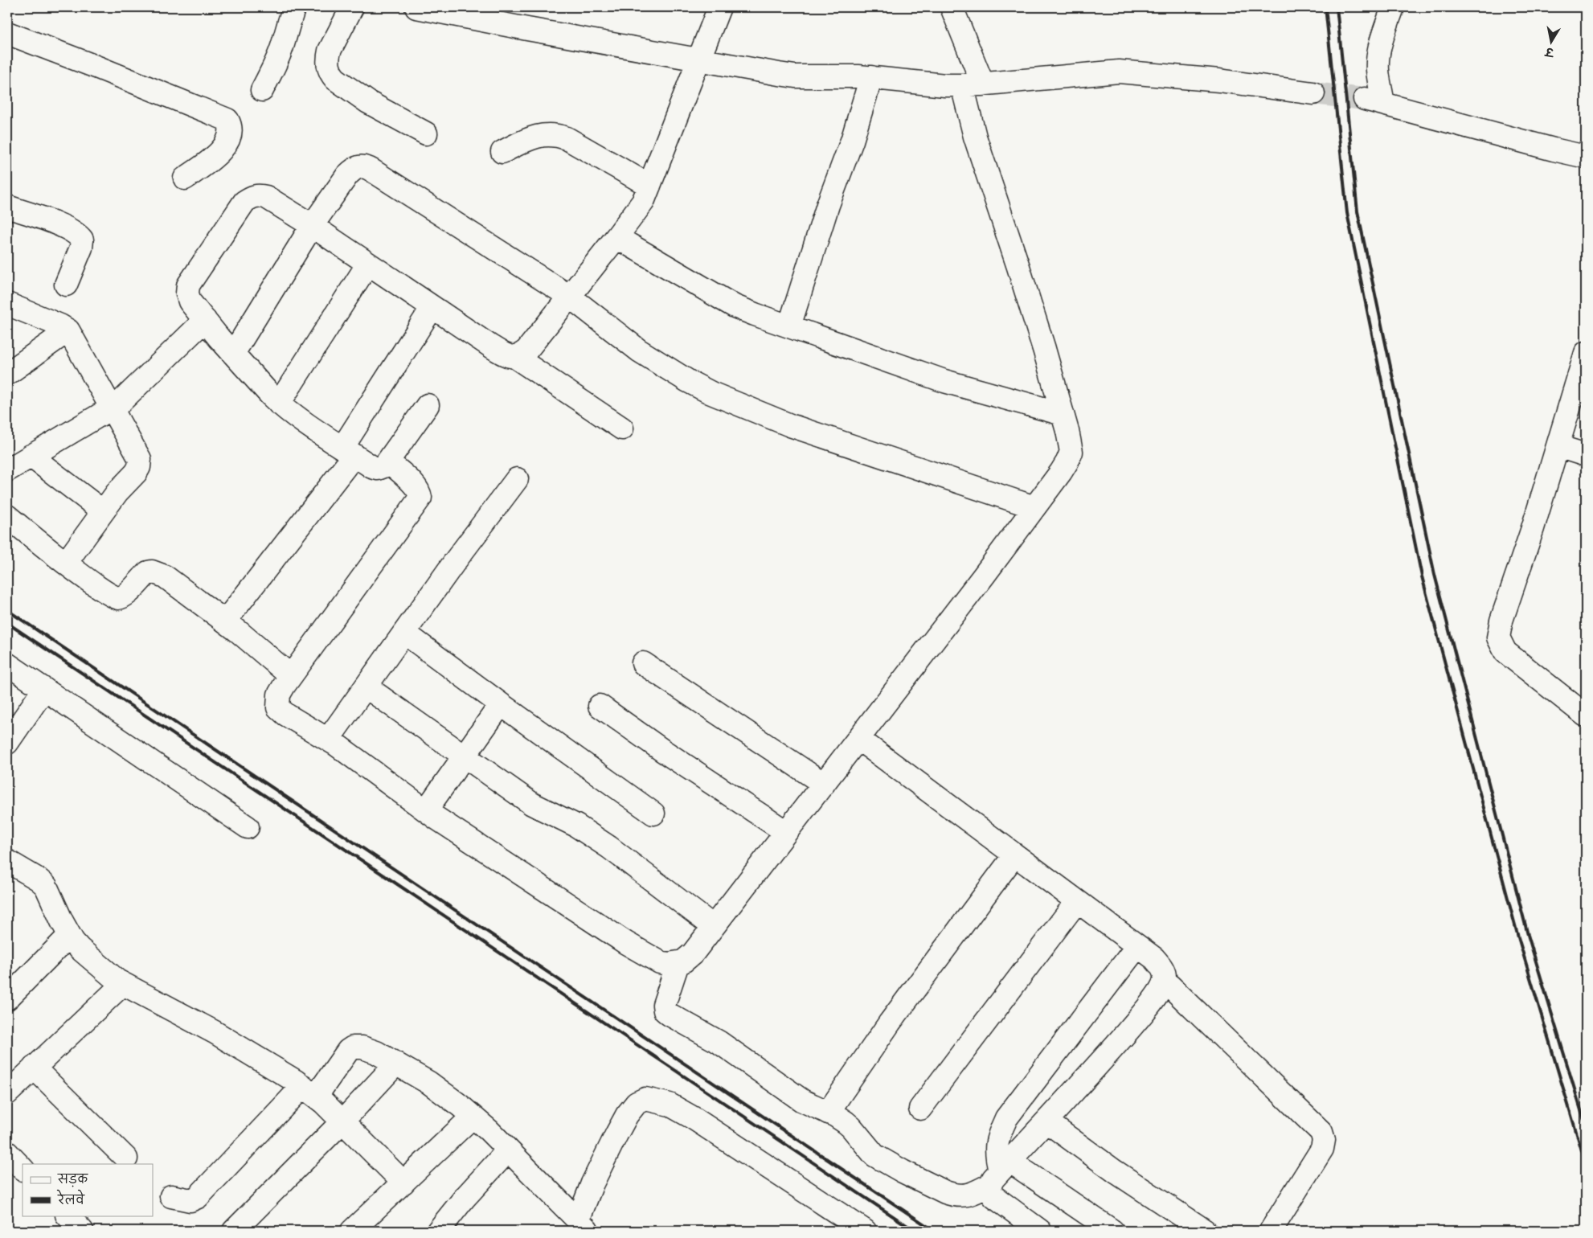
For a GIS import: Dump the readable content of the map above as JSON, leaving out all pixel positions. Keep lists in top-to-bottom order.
{
  "legend": ["सड़क", "रेलवे"],
  "north": "bottom"
}
